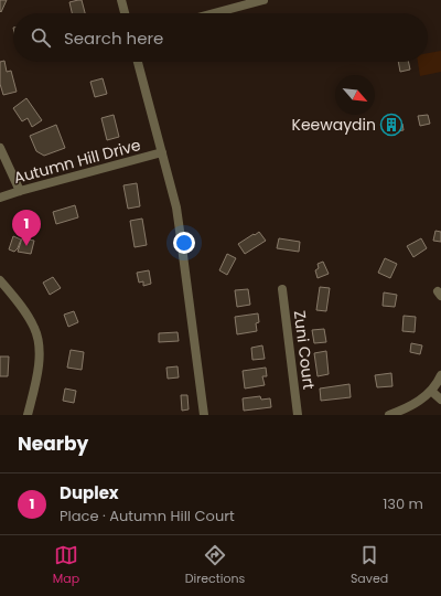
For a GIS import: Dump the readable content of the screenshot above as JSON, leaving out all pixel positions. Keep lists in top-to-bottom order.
{
  "streets": {
    "street": ["Autumn Hill Drive", "Zuni Court"]
  },
  "places": {
    "building": ["Keewaydin"]
  },
  "north": "bottom right",
  "page": {
    "search": "Search here",
    "pins": "1",
    "heading": "Nearby",
    "list": [
      {
        "mark": "1",
        "name": "Duplex",
        "note": "Place · Autumn Hill Court",
        "value": "130 m"
      }
    ],
    "nav": ["Map", "Directions", "Saved"]
  }
}
